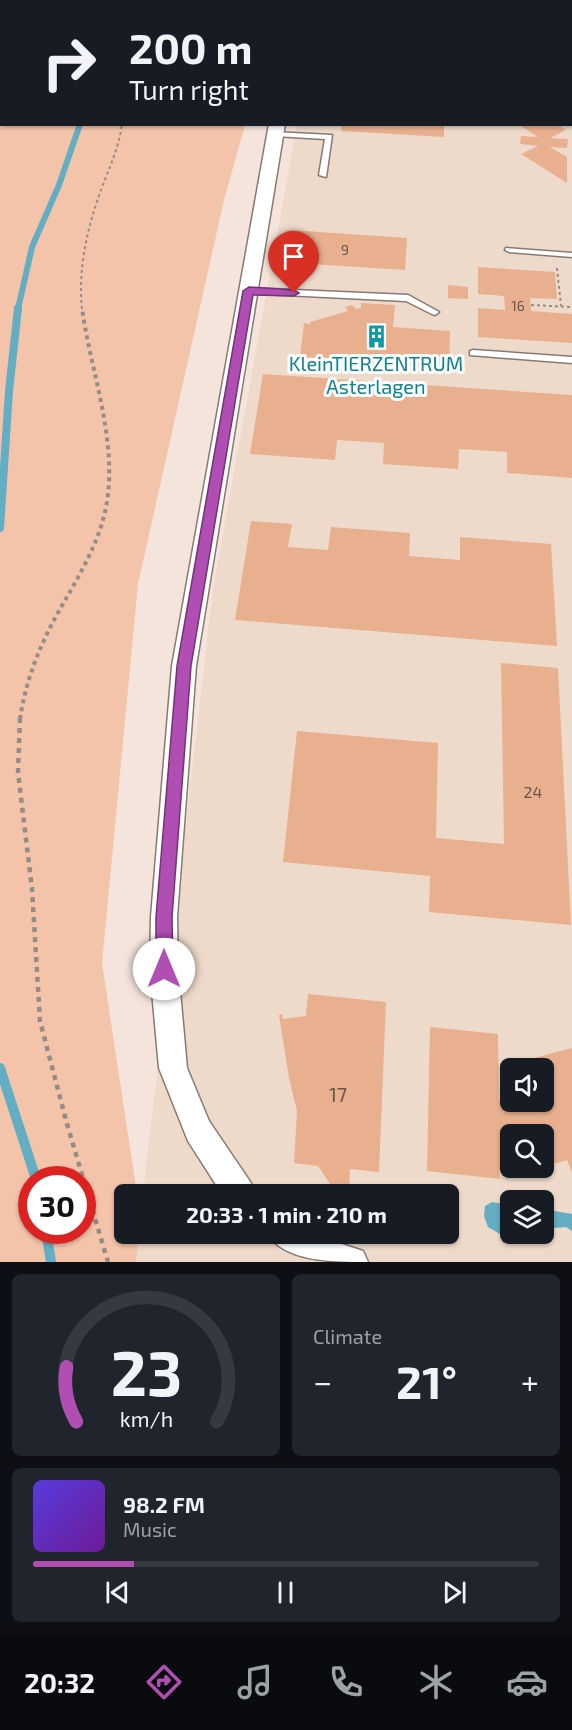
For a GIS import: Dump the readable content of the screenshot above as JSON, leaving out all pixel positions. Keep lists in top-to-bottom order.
{
  "places": {
    "building": ["KleinTIERZENTRUM Asterlagen"]
  },
  "house_numbers": [
    "9",
    "16",
    "24",
    "17"
  ],
  "page": {
    "turn": ["200 m", "Turn right"],
    "limit": "30",
    "trip": "20:33 · 1 min · 210 m",
    "tile": "Climate",
    "heat": ["−", "21°", "+"],
    "song": ["98.2 FM", "Music"],
    "tabs": "20:32",
    "gauge": ["23", "km/h"]
  }
}
